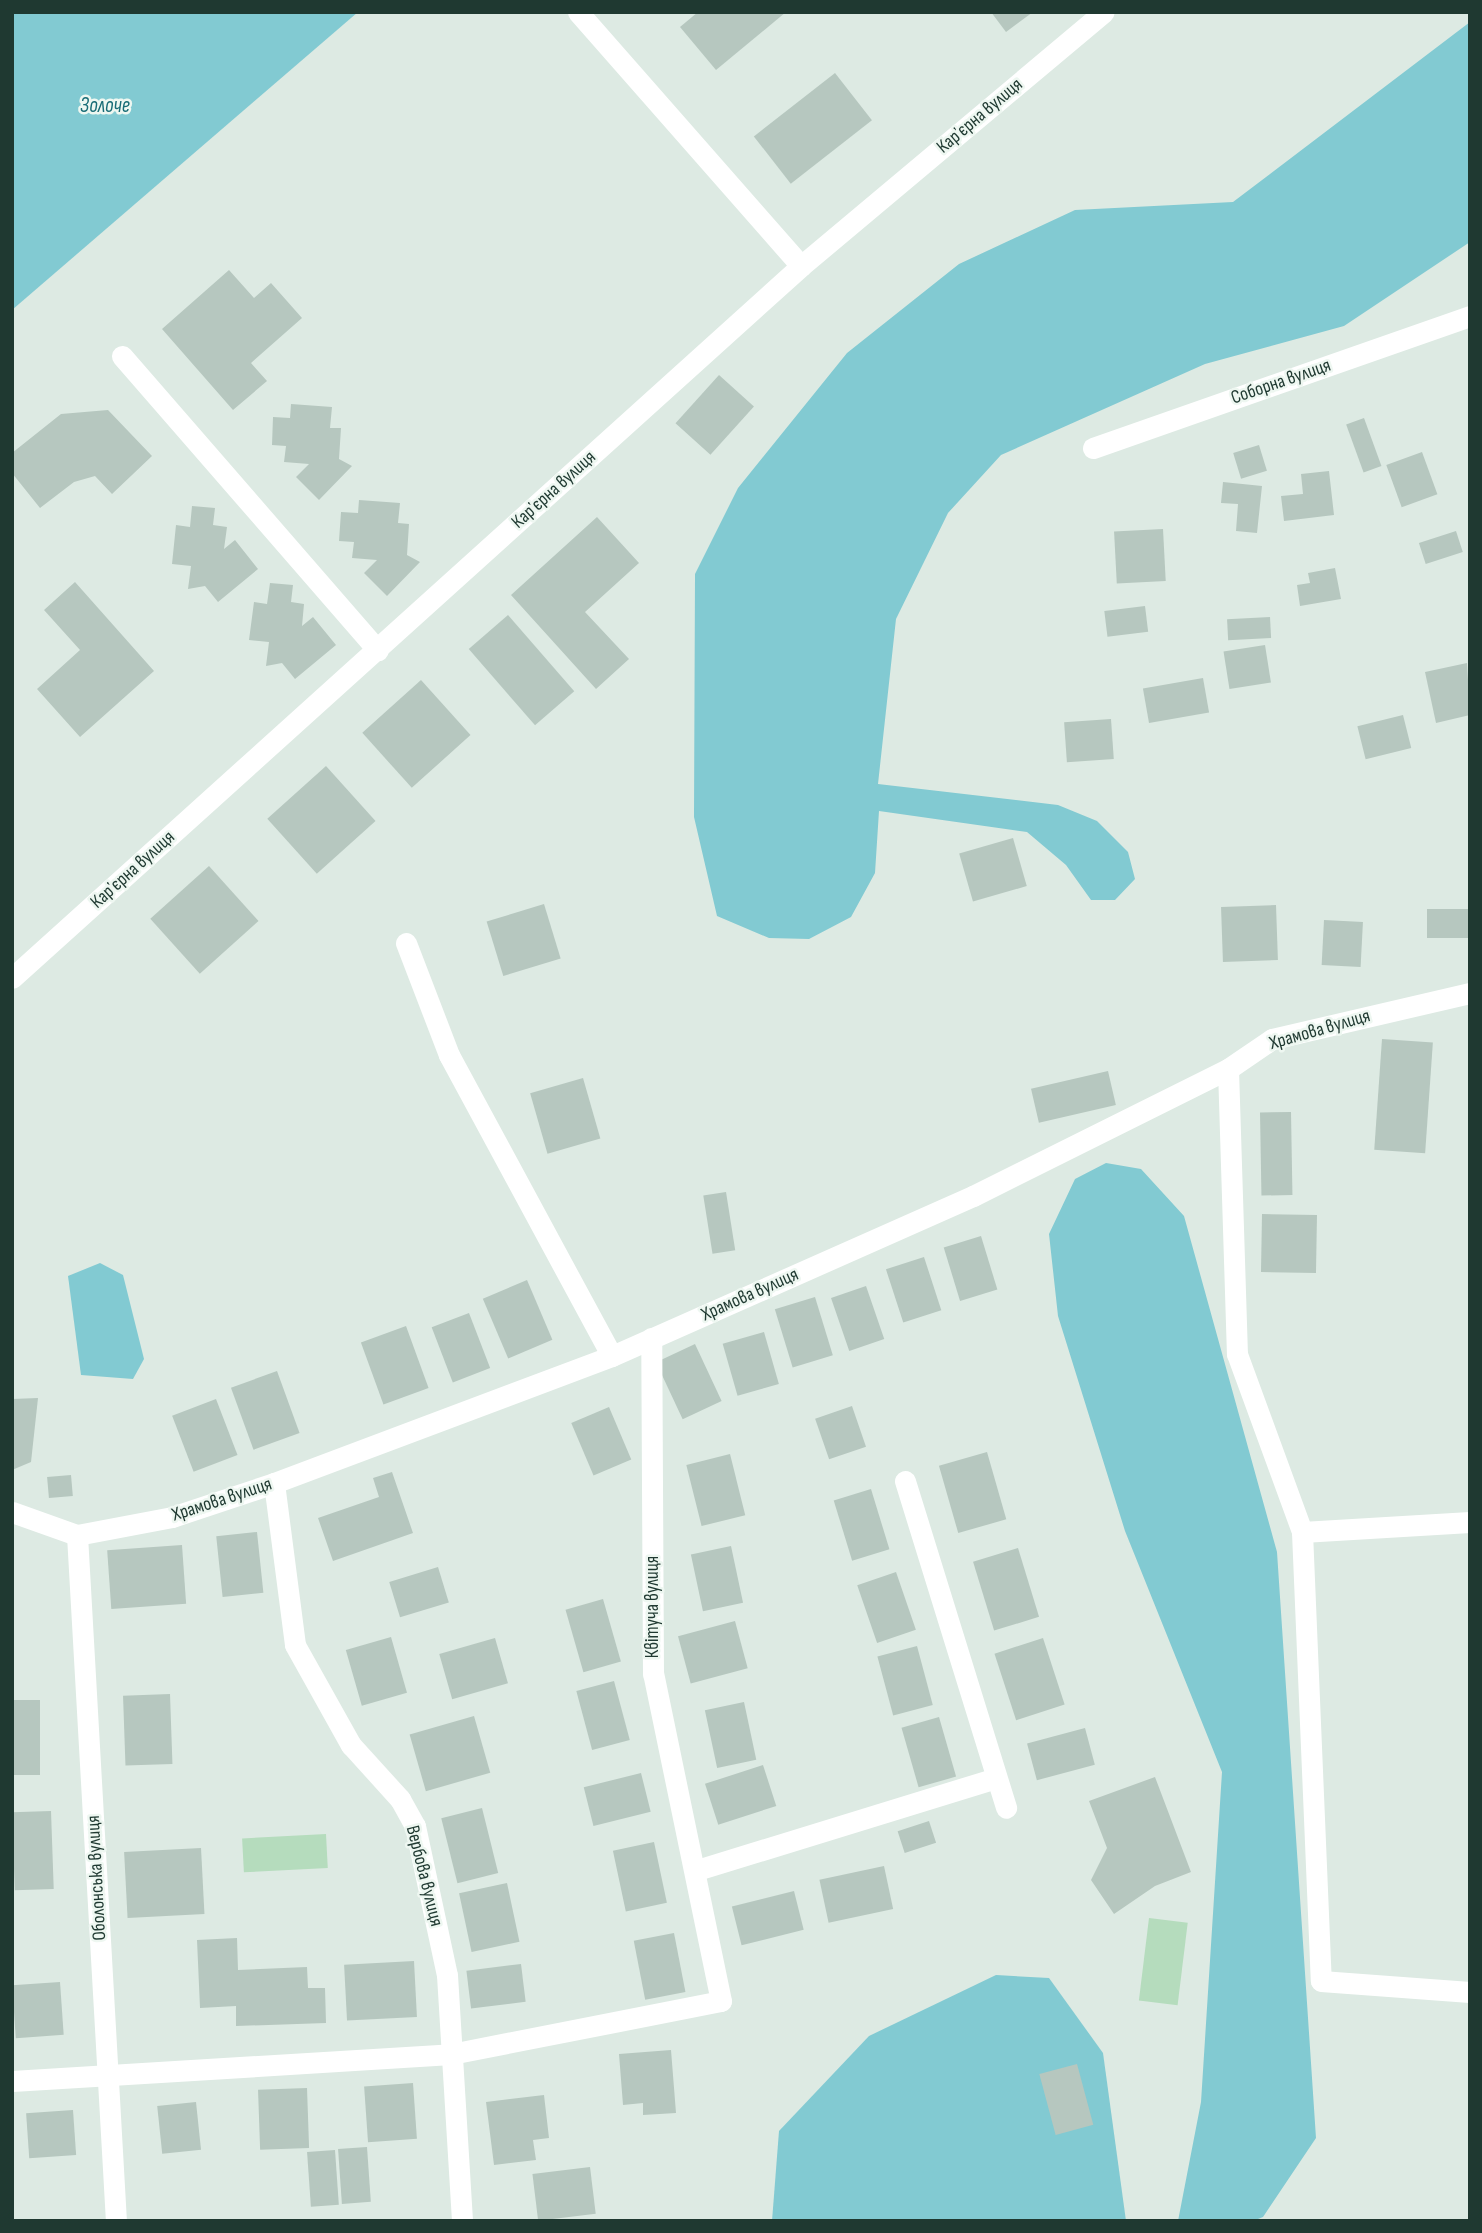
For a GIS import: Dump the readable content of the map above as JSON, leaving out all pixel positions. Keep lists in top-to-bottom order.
{
  "streets": {
    "street": [
      "Карʼєрна вулиця",
      "Соборна вулиця",
      "Храмова вулиця",
      "Квітуча вулиця",
      "Вербова вулиця",
      "Оболонська вулиця"
    ]
  },
  "crossings": [
    ["Храмова вулиця", "Квітуча вулиця"],
    ["Храмова вулиця", "Вербова вулиця"],
    ["Храмова вулиця", "Оболонська вулиця"],
    ["Квітуча вулиця", "Вербова вулиця"]
  ],
  "water": ["Золоче"]
}
